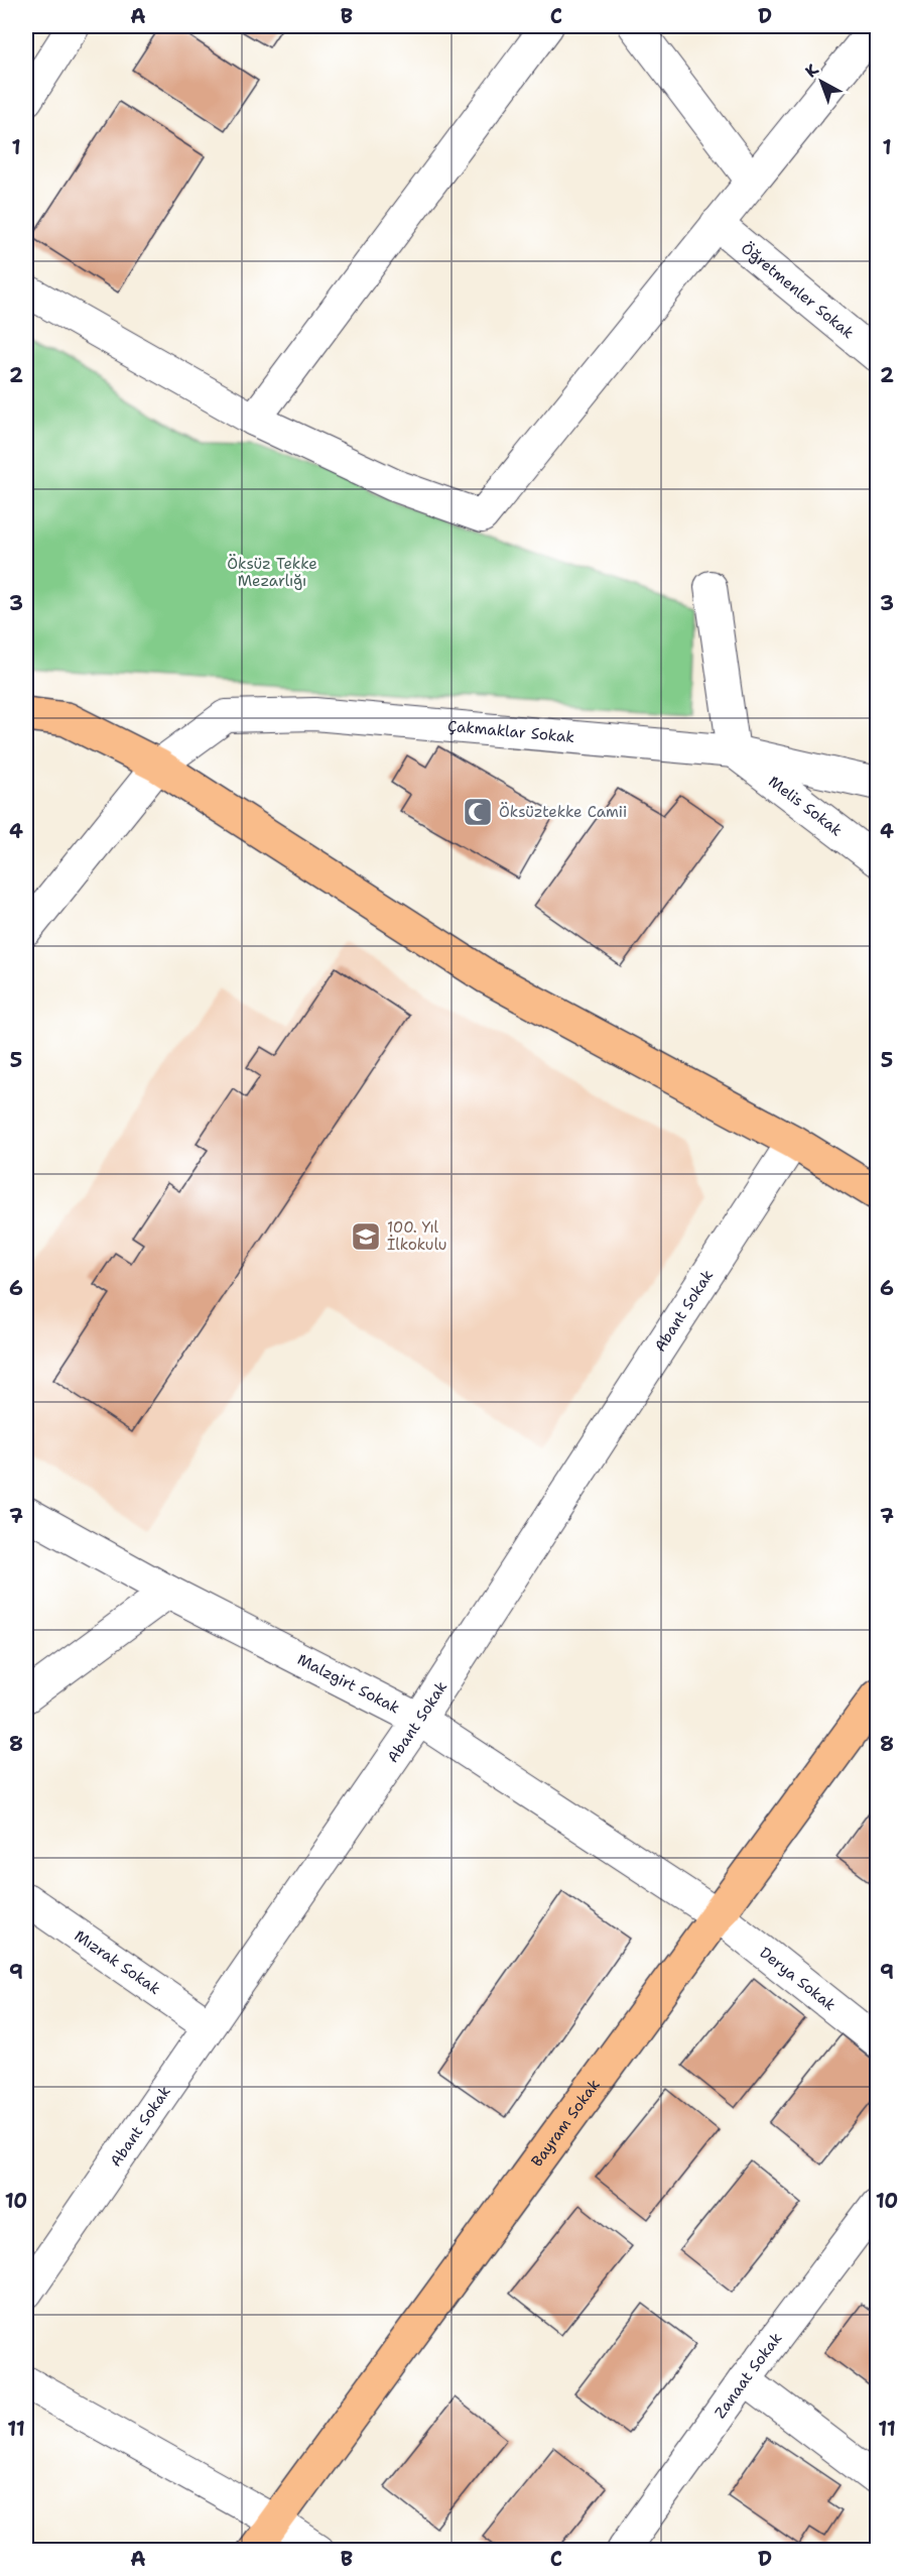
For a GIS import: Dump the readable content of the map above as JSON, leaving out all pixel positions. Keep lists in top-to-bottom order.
{
  "streets": {
    "main road": ["Bayram Sokak"],
    "street": [
      "Öğretmenler Sokak",
      "Çakmaklar Sokak",
      "Melis Sokak",
      "Abant Sokak",
      "Malzgirt Sokak",
      "Mızrak Sokak",
      "Derya Sokak",
      "Zanaat Sokak"
    ]
  },
  "crossings": [
    ["Çakmaklar Sokak", "Melis Sokak"],
    ["Abant Sokak", "Malzgirt Sokak"],
    ["Abant Sokak", "Mızrak Sokak"],
    ["Malzgirt Sokak", "Derya Sokak"],
    ["Malzgirt Sokak", "Bayram Sokak"],
    ["Derya Sokak", "Bayram Sokak"]
  ],
  "parks": ["Öksüz Tekke Mezarlığı"],
  "places": {
    "mosque": ["Öksüztekke Camii"],
    "school or university": ["100. Yıl İlkokulu"]
  },
  "north": "top left",
  "grid": {
    "columns": [
      "A",
      "B",
      "C",
      "D"
    ],
    "rows": [
      "1",
      "2",
      "3",
      "4",
      "5",
      "6",
      "7",
      "8",
      "9",
      "10",
      "11"
    ]
  }
}
